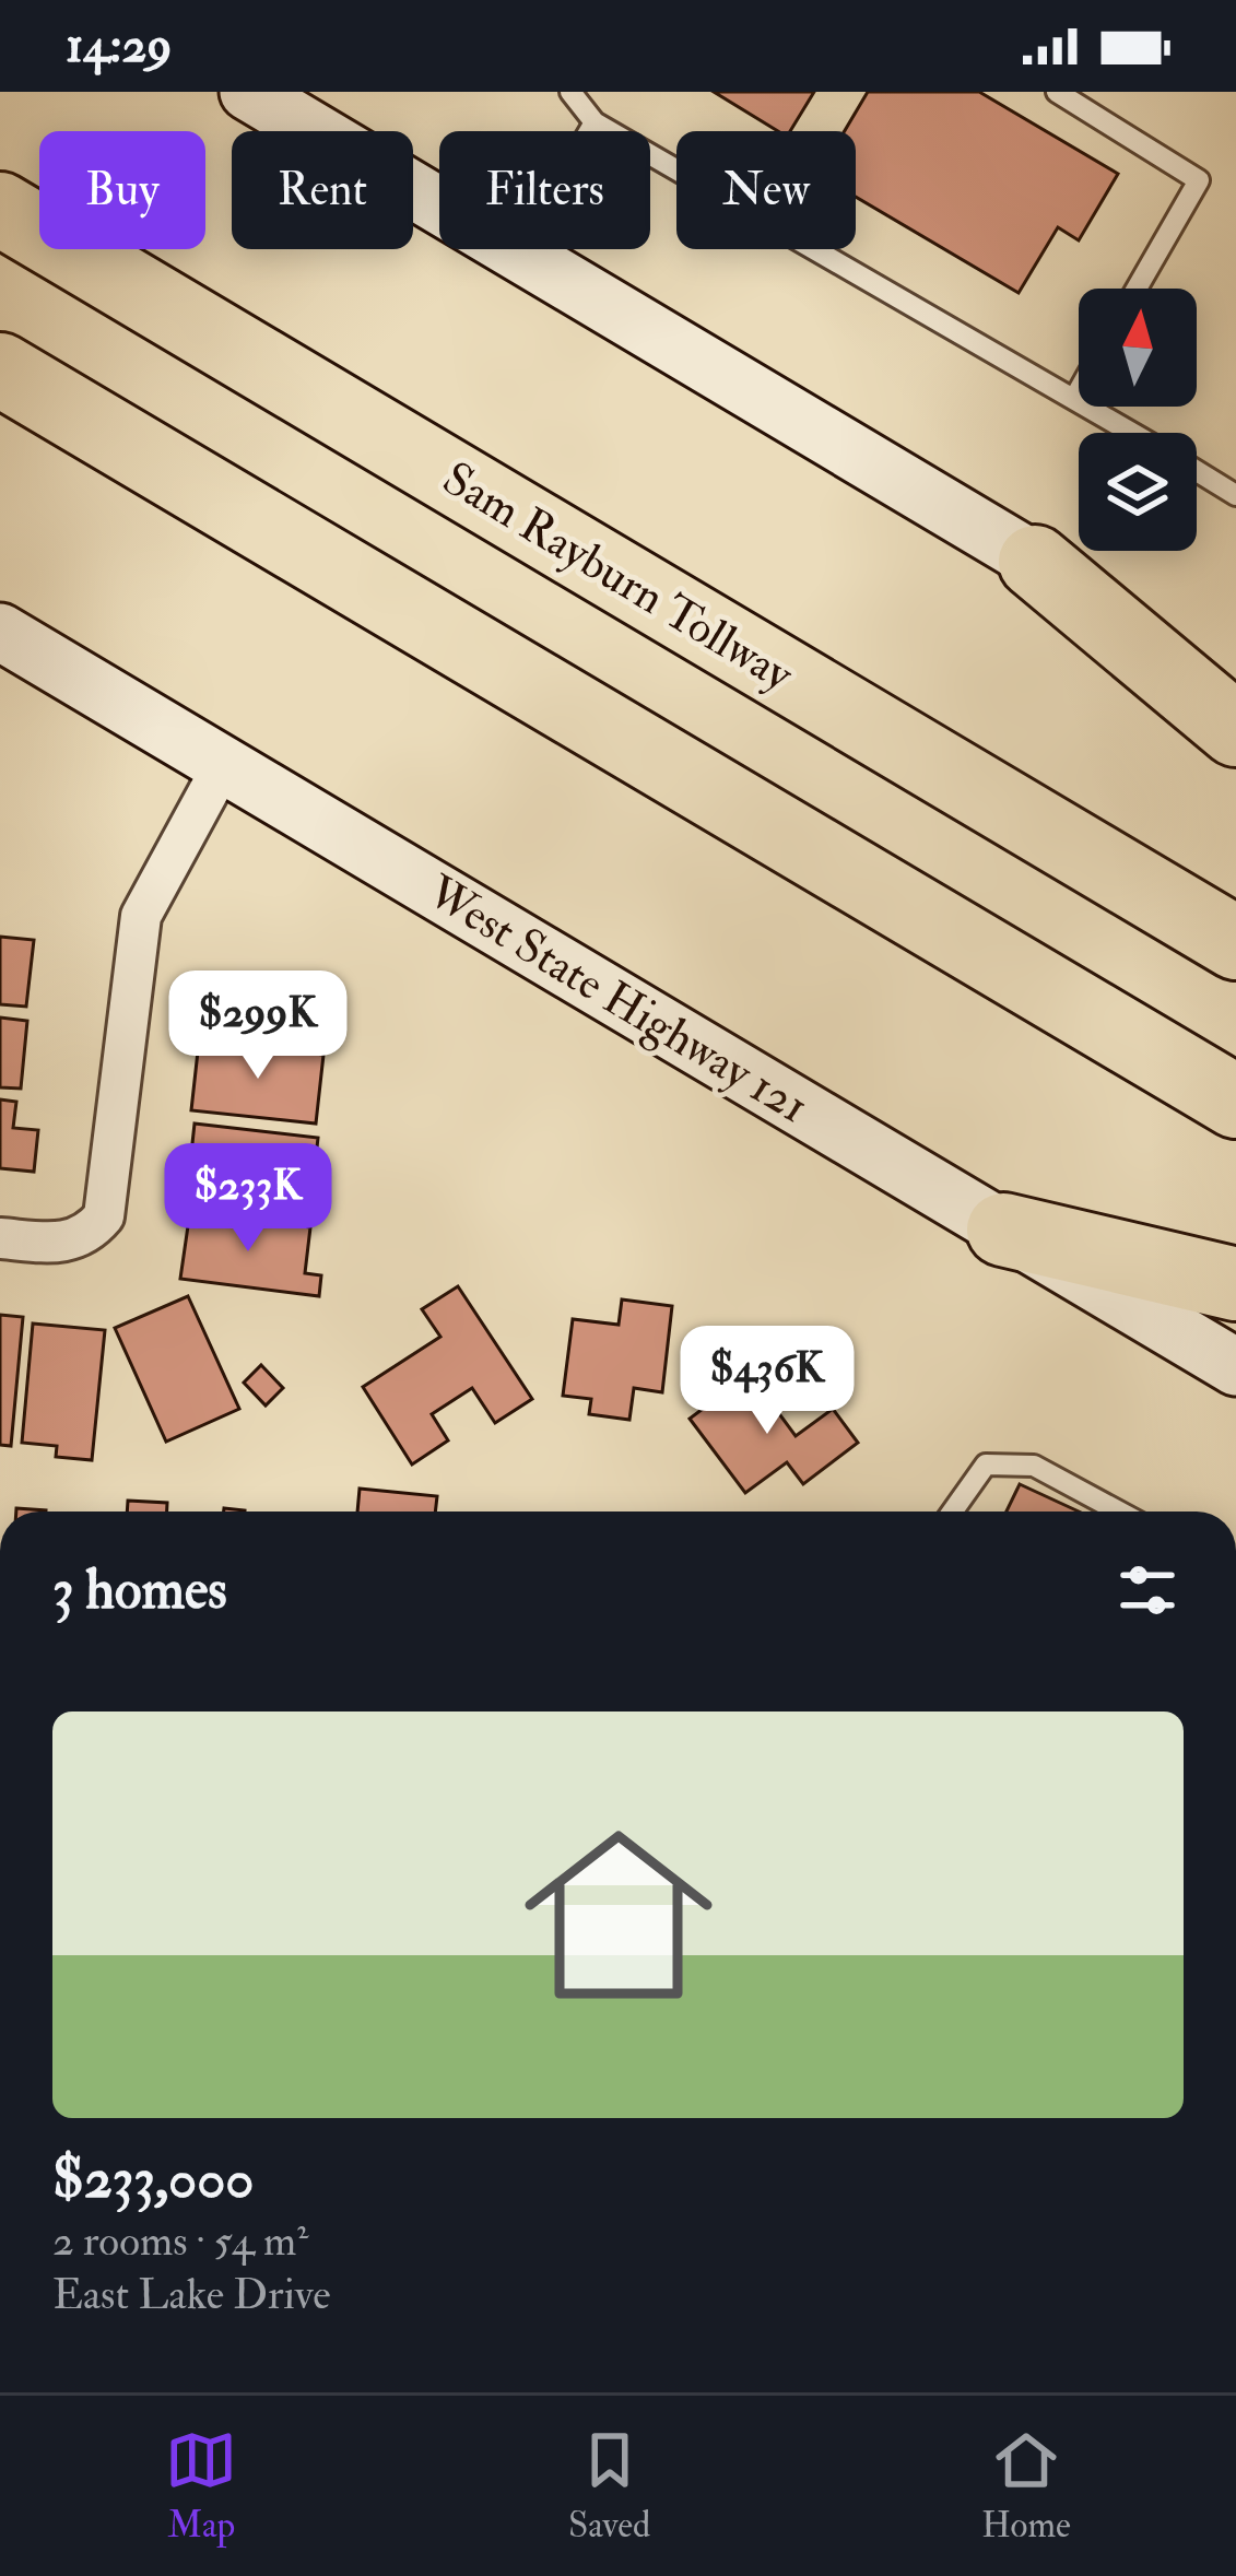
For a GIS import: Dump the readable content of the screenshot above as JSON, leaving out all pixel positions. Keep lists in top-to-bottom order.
{
  "streets": {
    "highway": ["Sam Rayburn Tollway"],
    "main road": ["West State Highway 121"]
  },
  "north": "top",
  "page": {
    "status": "14:29",
    "chip": [
      "Buy",
      "Rent",
      "Filters",
      "New"
    ],
    "price": ["$299K", "$233K", "$436K"],
    "heading": "3 homes",
    "list": [
      {
        "name": "$233,000",
        "note": "2 rooms · 54 m² · East Lake Drive"
      }
    ],
    "tabs": ["Map", "Saved", "Home"]
  }
}
